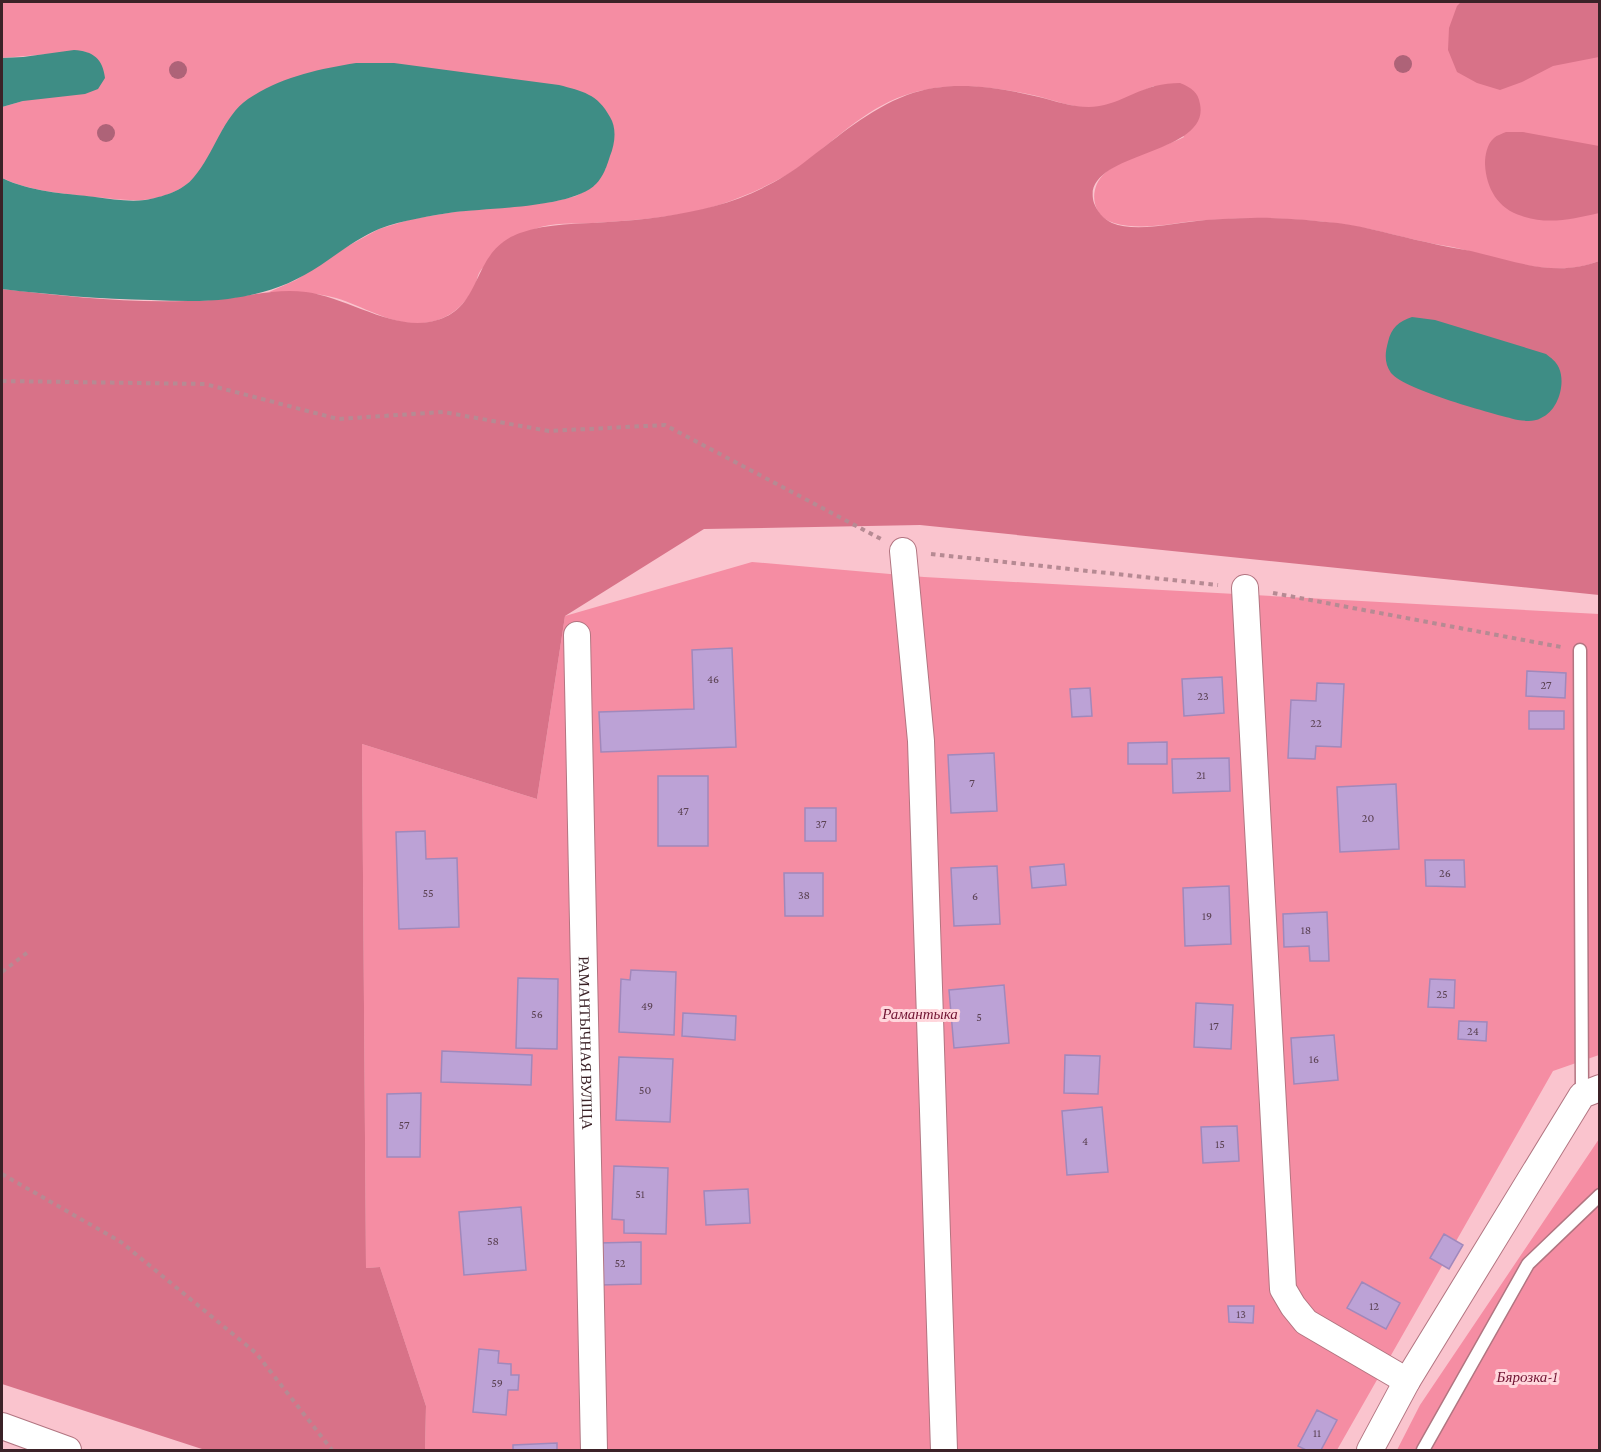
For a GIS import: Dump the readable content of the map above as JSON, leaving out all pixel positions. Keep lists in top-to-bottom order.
{
  "streets": {
    "street": ["РАМАНТЫЧНАЯ ВУЛІЦА"]
  },
  "parks": ["Рамантыка", "Бярозка-1"],
  "house_numbers": [
    "46",
    "27",
    "23",
    "22",
    "21",
    "7",
    "47",
    "20",
    "37",
    "26",
    "55",
    "38",
    "6",
    "19",
    "18",
    "25",
    "49",
    "56",
    "5",
    "17",
    "24",
    "16",
    "50",
    "57",
    "4",
    "15",
    "51",
    "58",
    "52",
    "12",
    "13",
    "59",
    "11"
  ]
}
